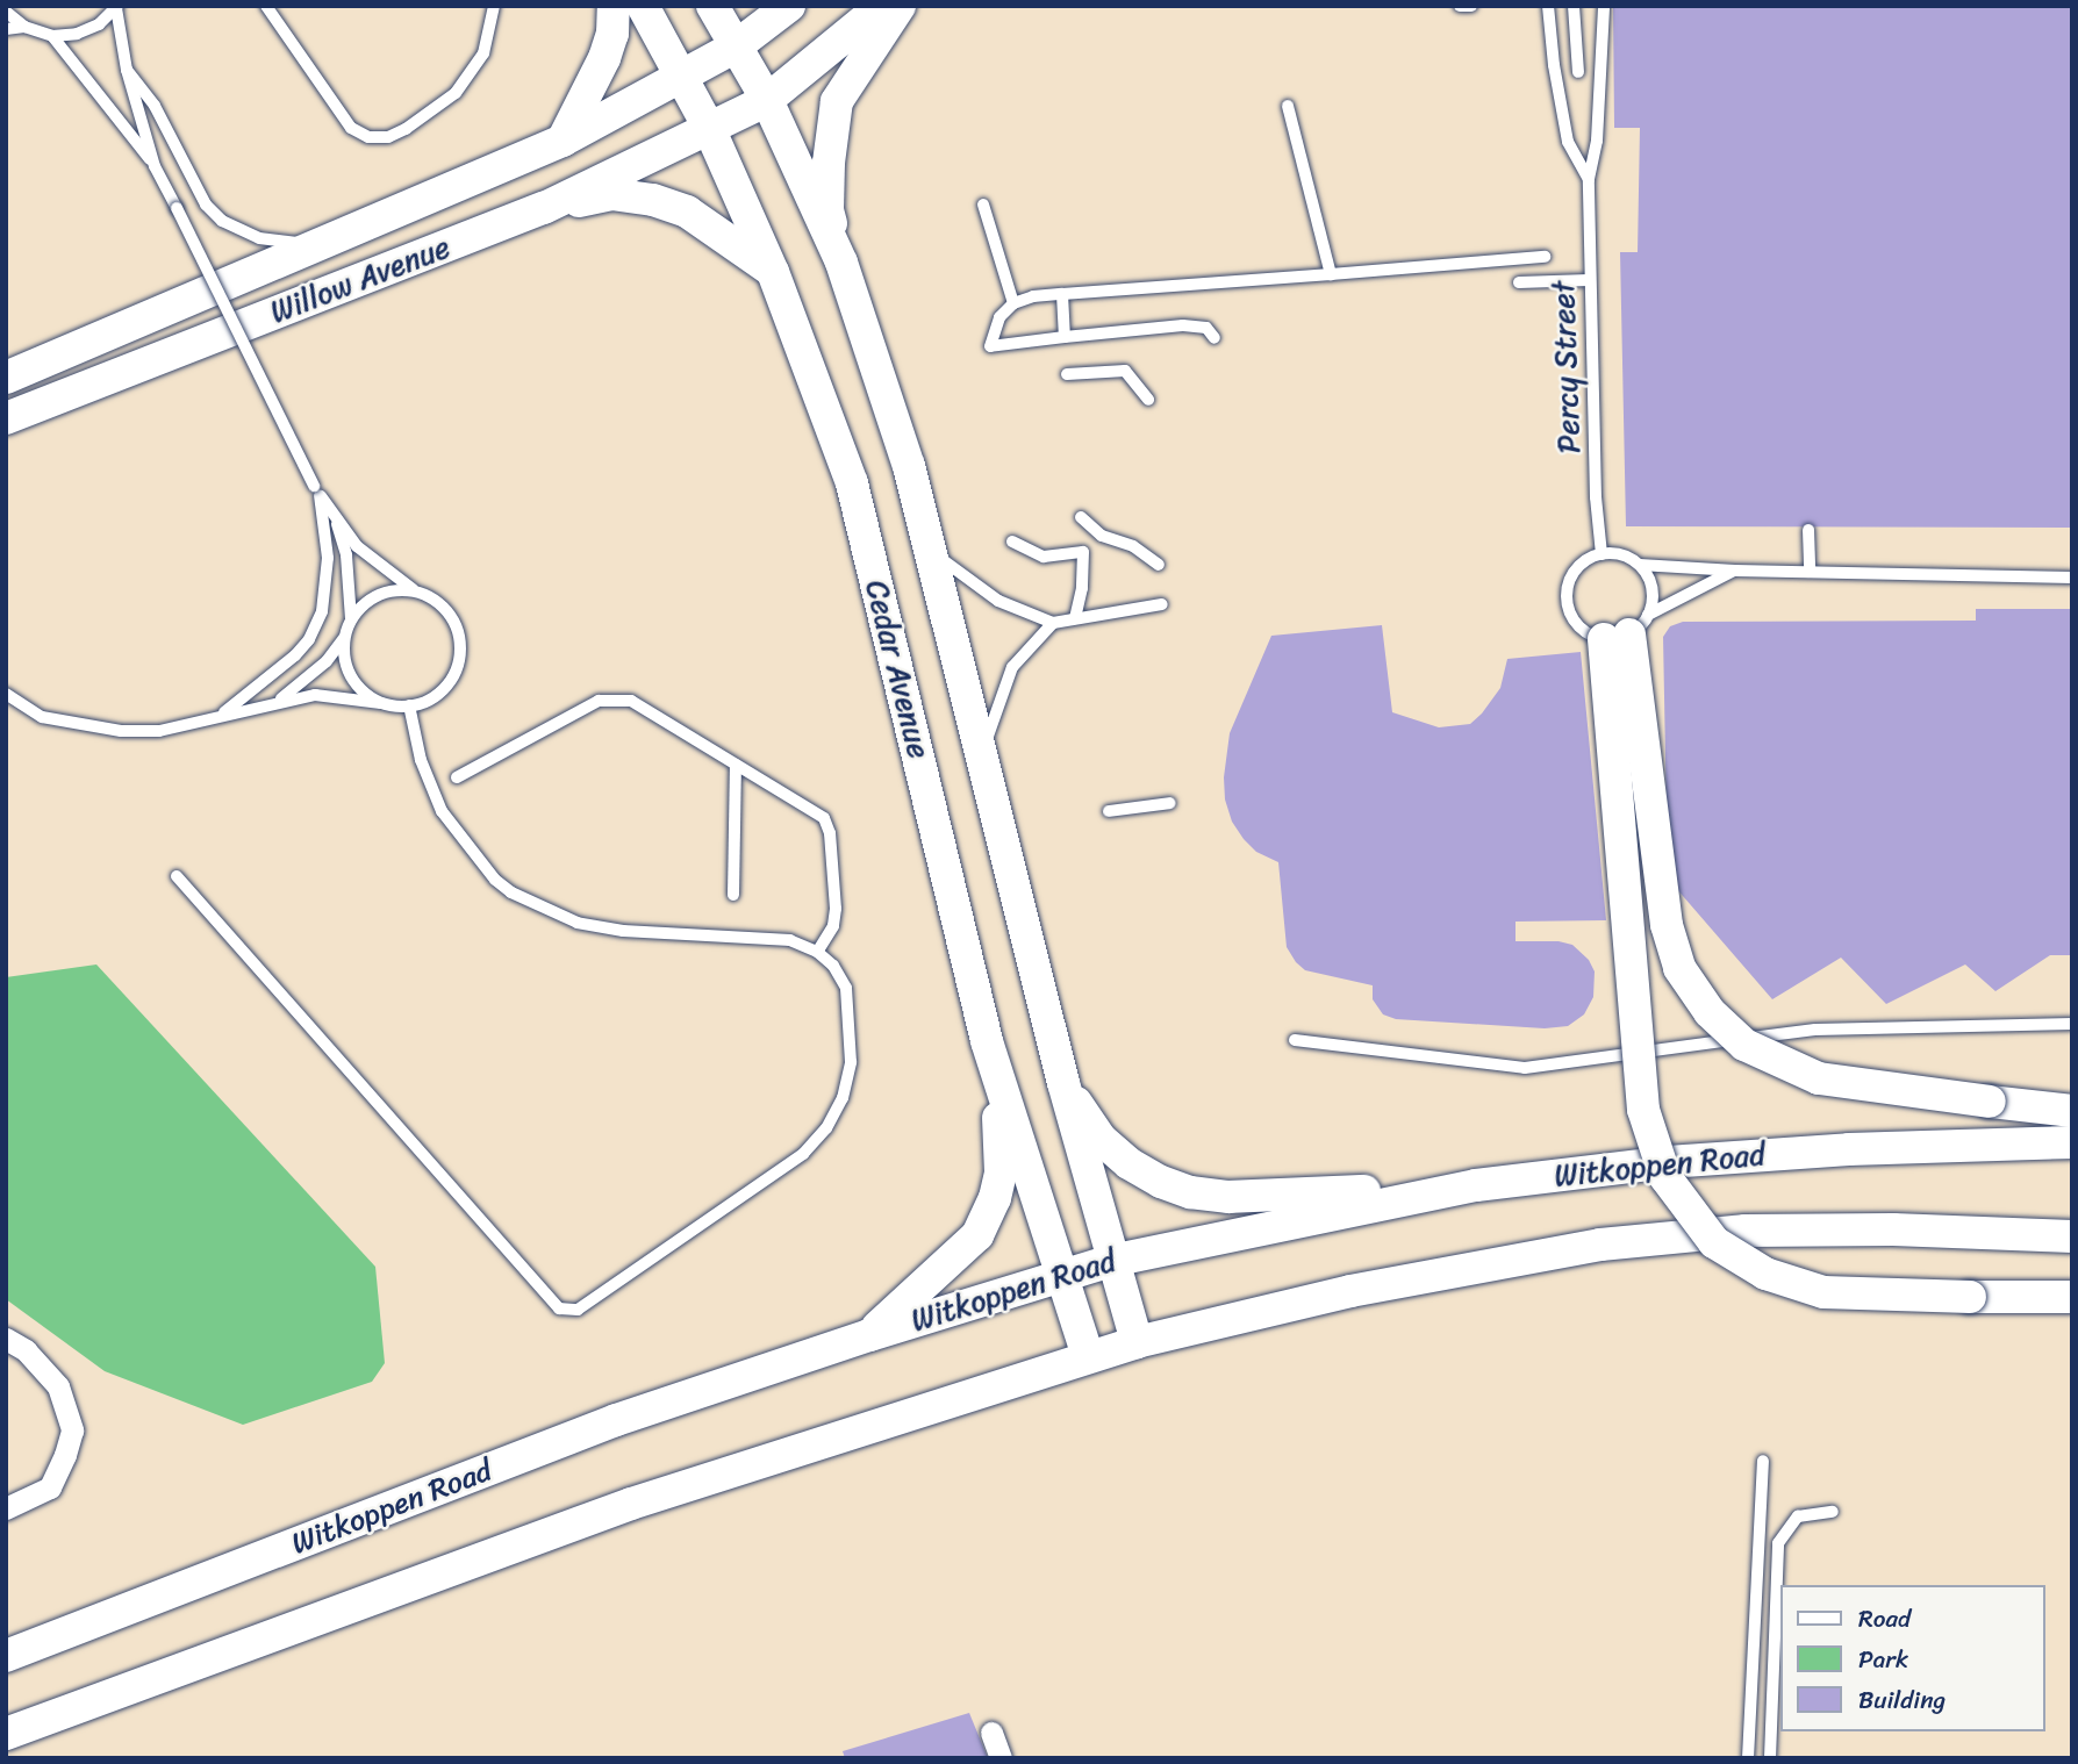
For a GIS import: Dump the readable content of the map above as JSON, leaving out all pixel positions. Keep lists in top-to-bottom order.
{
  "streets": {
    "main road": ["Willow Avenue", "Cedar Avenue", "Witkoppen Road"],
    "lane": ["Percy Street"]
  },
  "crossings": [
    ["Willow Avenue", "Cedar Avenue"],
    ["Cedar Avenue", "Witkoppen Road"]
  ],
  "legend": ["Road", "Park", "Building"]
}
